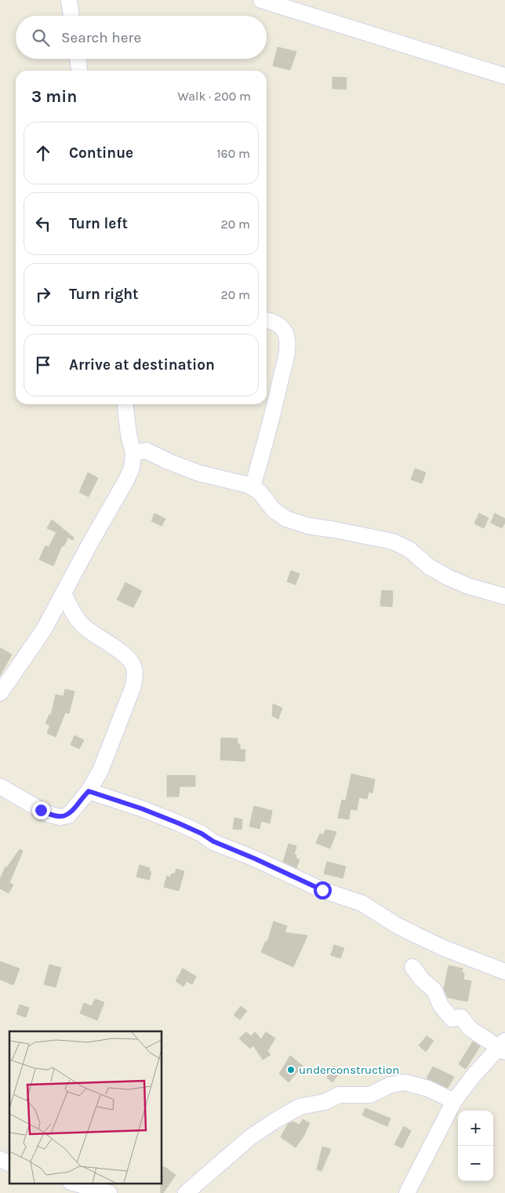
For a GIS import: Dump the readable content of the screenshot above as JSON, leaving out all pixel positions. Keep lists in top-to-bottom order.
{
  "places": ["underconstruction"],
  "page": {
    "search": "Search here",
    "heading": ["3 min", "Walk · 200 m"],
    "list": [
      ["Continue", "160 m"],
      ["Turn left", "20 m"],
      ["Turn right", "20 m"],
      "Arrive at destination"
    ],
    "map_buttons": ["+", "−"]
  }
}
